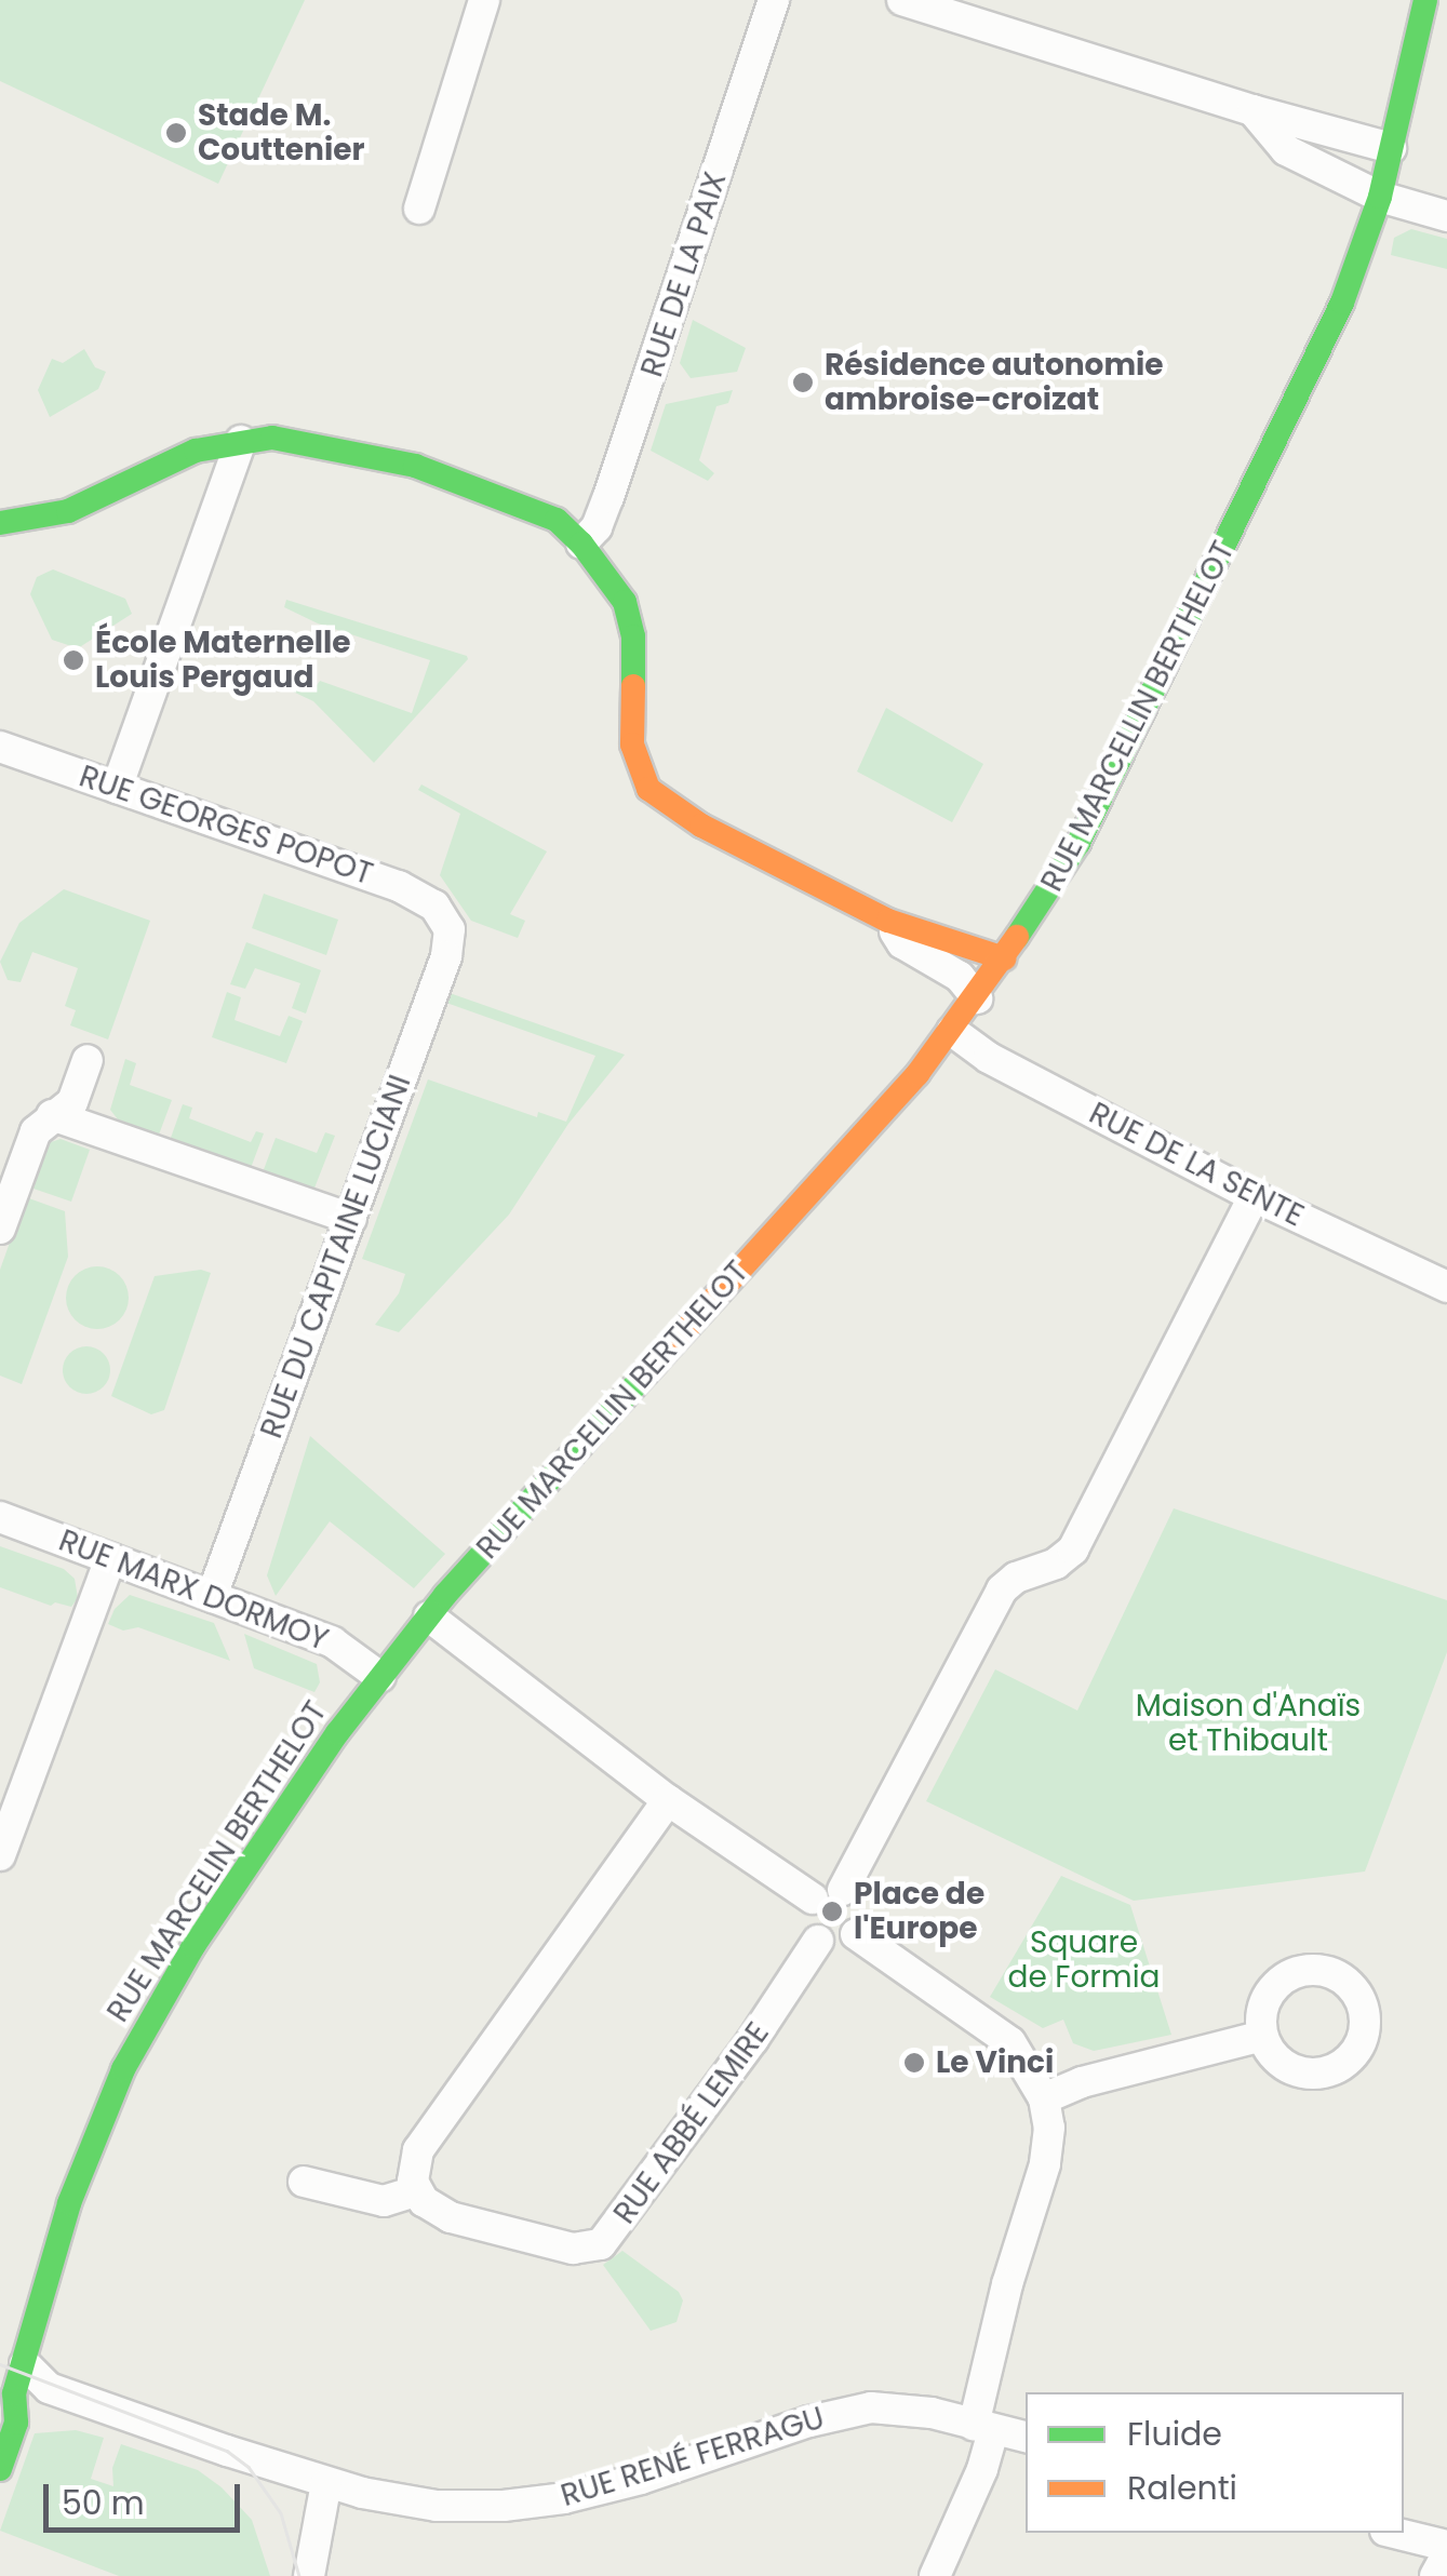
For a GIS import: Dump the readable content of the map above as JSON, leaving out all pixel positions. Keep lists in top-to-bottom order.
{
  "streets": {
    "main road": ["RUE MARCELLIN BERTHELOT", "RUE MARCELIN BERTHELOT"],
    "street": [
      "RUE DE LA PAIX",
      "RUE GEORGES POPOT",
      "RUE DE LA SENTE",
      "RUE DU CAPITAINE LUCIANI",
      "RUE MARX DORMOY",
      "RUE ABBÉ LEMIRE",
      "RUE RENÉ FERRAGU"
    ]
  },
  "crossings": [
    ["RUE MARCELLIN BERTHELOT", "RUE DE LA SENTE"],
    ["RUE MARCELLIN BERTHELOT", "RUE MARX DORMOY"],
    ["RUE MARCELLIN BERTHELOT", "RUE MARCELIN BERTHELOT"],
    ["RUE GEORGES POPOT", "RUE DU CAPITAINE LUCIANI"],
    ["RUE DU CAPITAINE LUCIANI", "RUE MARX DORMOY"],
    ["RUE MARX DORMOY", "RUE MARCELIN BERTHELOT"],
    ["RUE MARCELIN BERTHELOT", "RUE RENÉ FERRAGU"]
  ],
  "parks": ["Maison d'Anaïs et Thibault", "Square de Formia"],
  "places": [
    "Stade M. Couttenier",
    "Résidence autonomie ambroise-croizat",
    "École Maternelle Louis Pergaud",
    "Place de l'Europe",
    "Le Vinci"
  ],
  "legend": ["Fluide", "Ralenti"],
  "scale_bar": "50 m"
}
